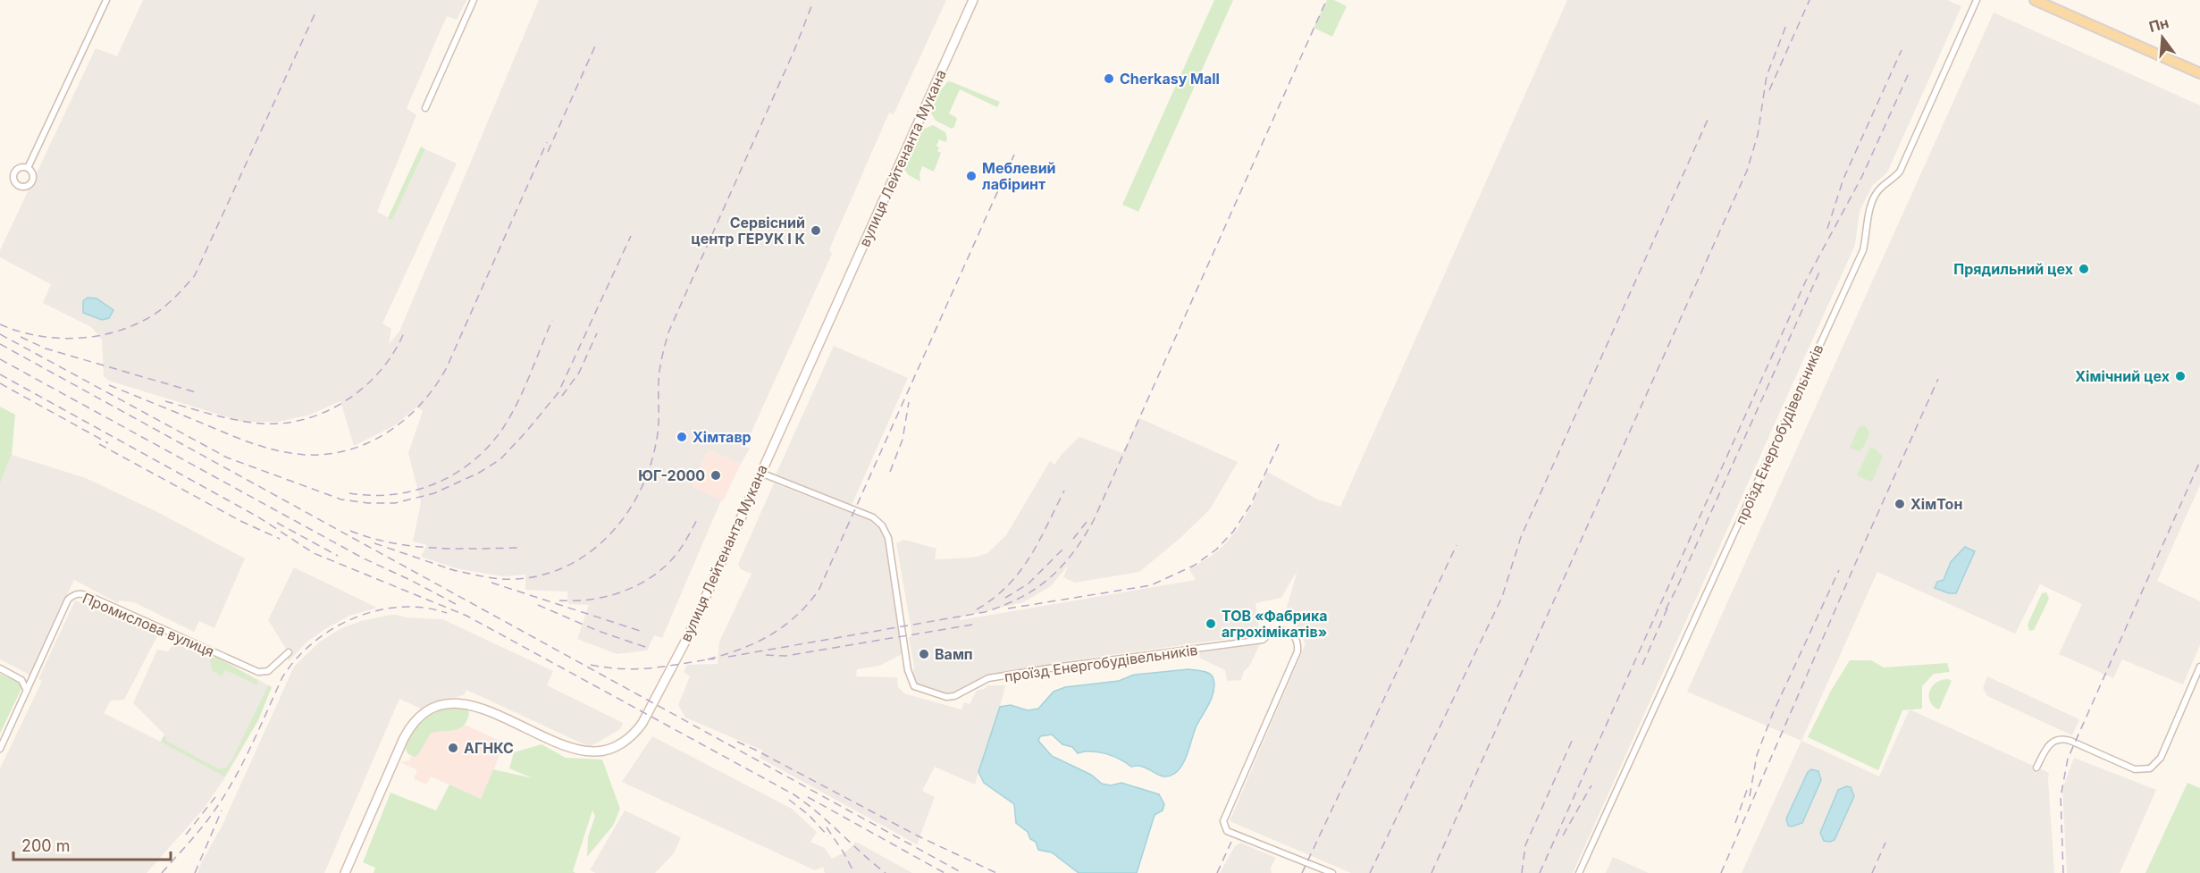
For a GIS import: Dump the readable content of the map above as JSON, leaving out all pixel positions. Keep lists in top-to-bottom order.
{
  "streets": {
    "main road": ["вулиця Лейтенанта Мукана"],
    "street": ["проїзд Енергобудівельників", "Промислова вулиця"]
  },
  "crossings": [
    ["вулиця Лейтенанта Мукана", "проїзд Енергобудівельників"]
  ],
  "places": [
    "Cherkasy Mall",
    "Меблевий лабіринт",
    "Сервісний центр ГЕРУК І К",
    "Прядильний цех",
    "Хімічний цех",
    "Хімтавр",
    "ЮГ-2000",
    "ХімТон",
    "ТОВ «Фабрика агрохімікатів»",
    "Вамп",
    "АГНКС"
  ],
  "scale_bar": "200 m",
  "north": "top"
}
